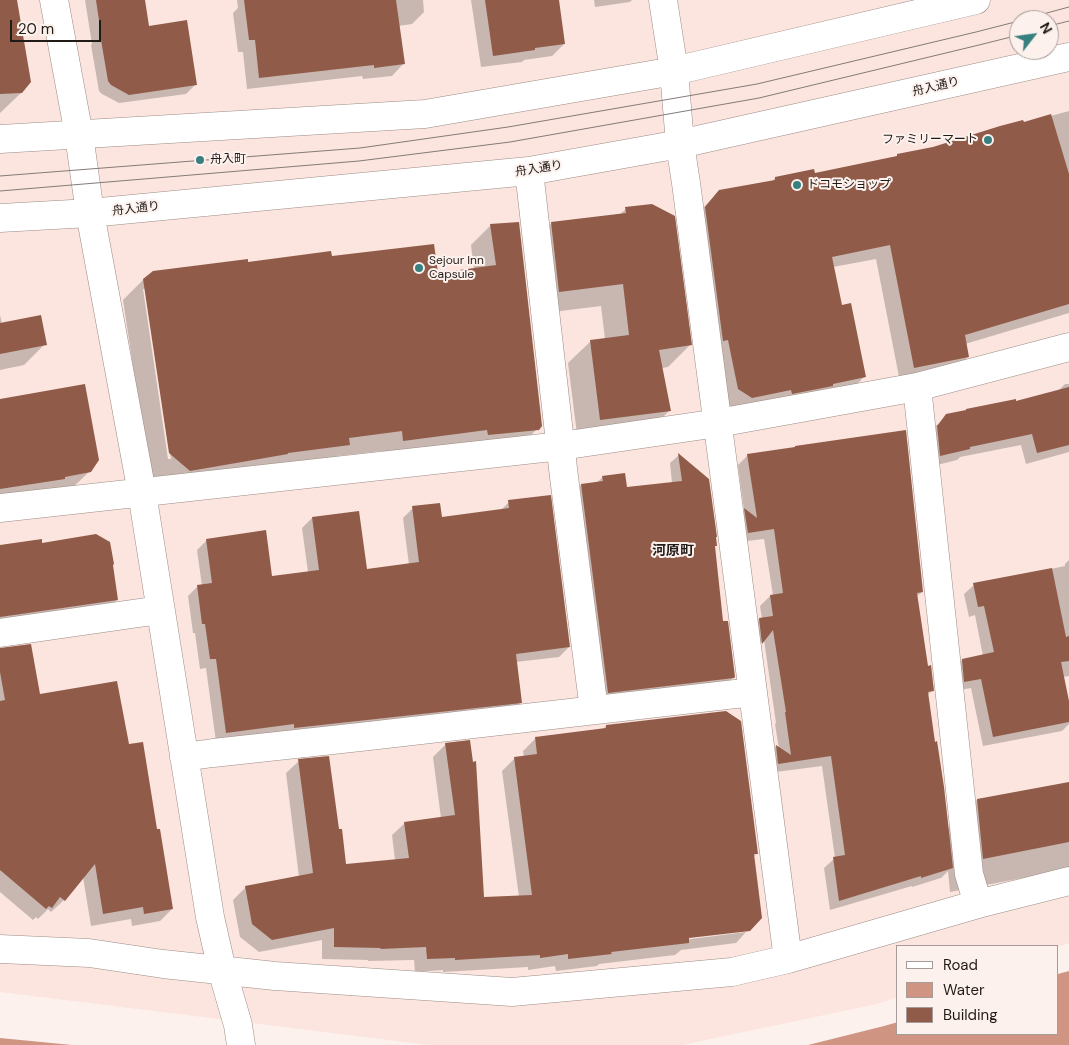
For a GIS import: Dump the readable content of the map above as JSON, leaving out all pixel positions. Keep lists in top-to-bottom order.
{
  "streets": {
    "street": ["舟入通り"]
  },
  "districts": ["河原町"],
  "places": [
    "ファミリーマート",
    "舟入町",
    "ドコモショップ",
    "Sejour Inn Capsule"
  ],
  "legend": ["Road", "Water", "Building"],
  "scale_bar": "20 m",
  "north": "top right"
}
